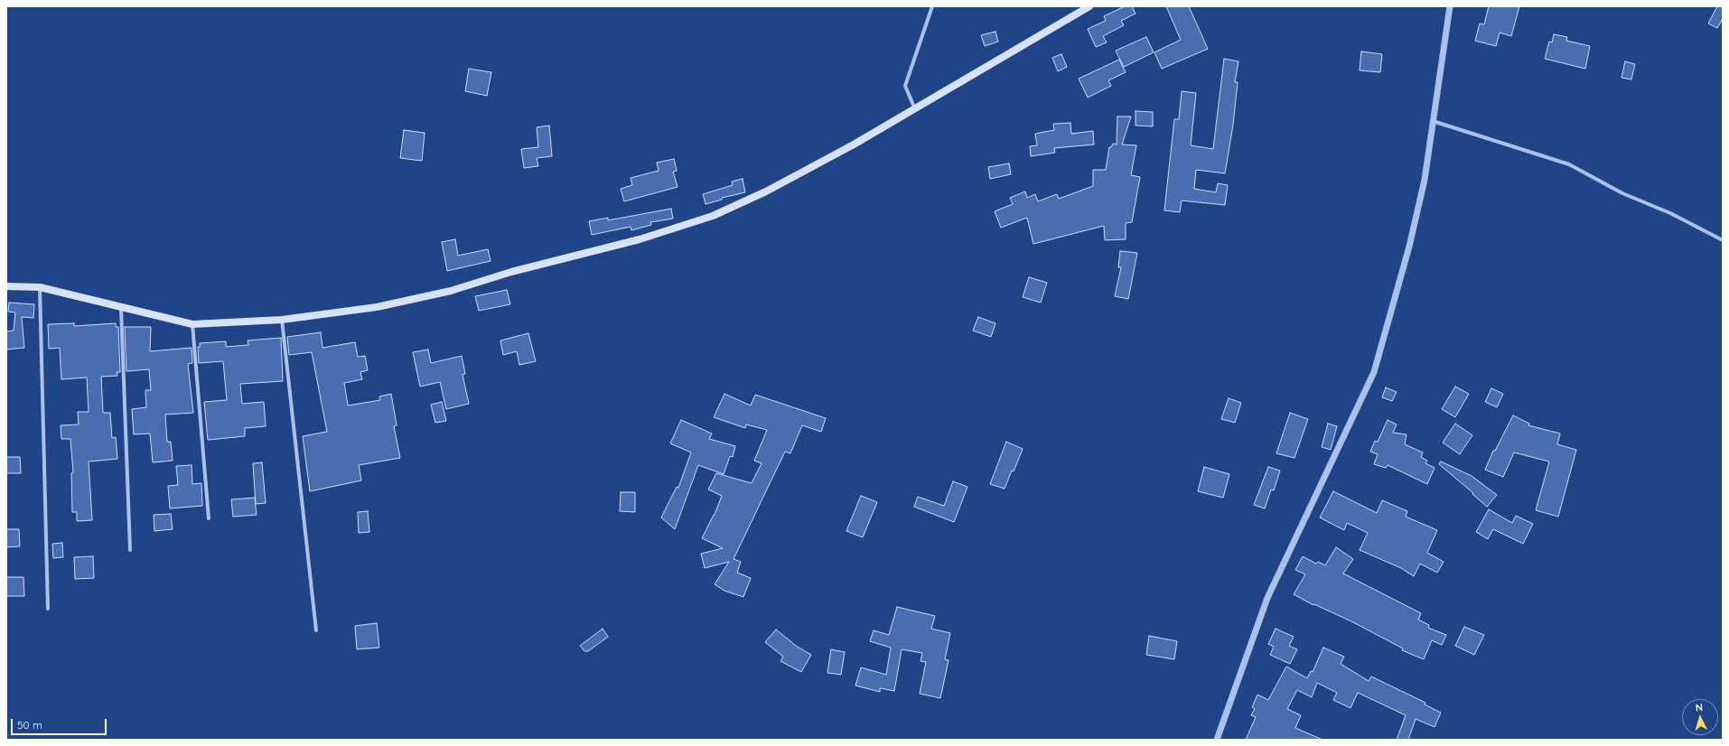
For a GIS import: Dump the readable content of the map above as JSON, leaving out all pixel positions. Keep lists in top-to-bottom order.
{
  "scale_bar": "50 m",
  "north": "top"
}
